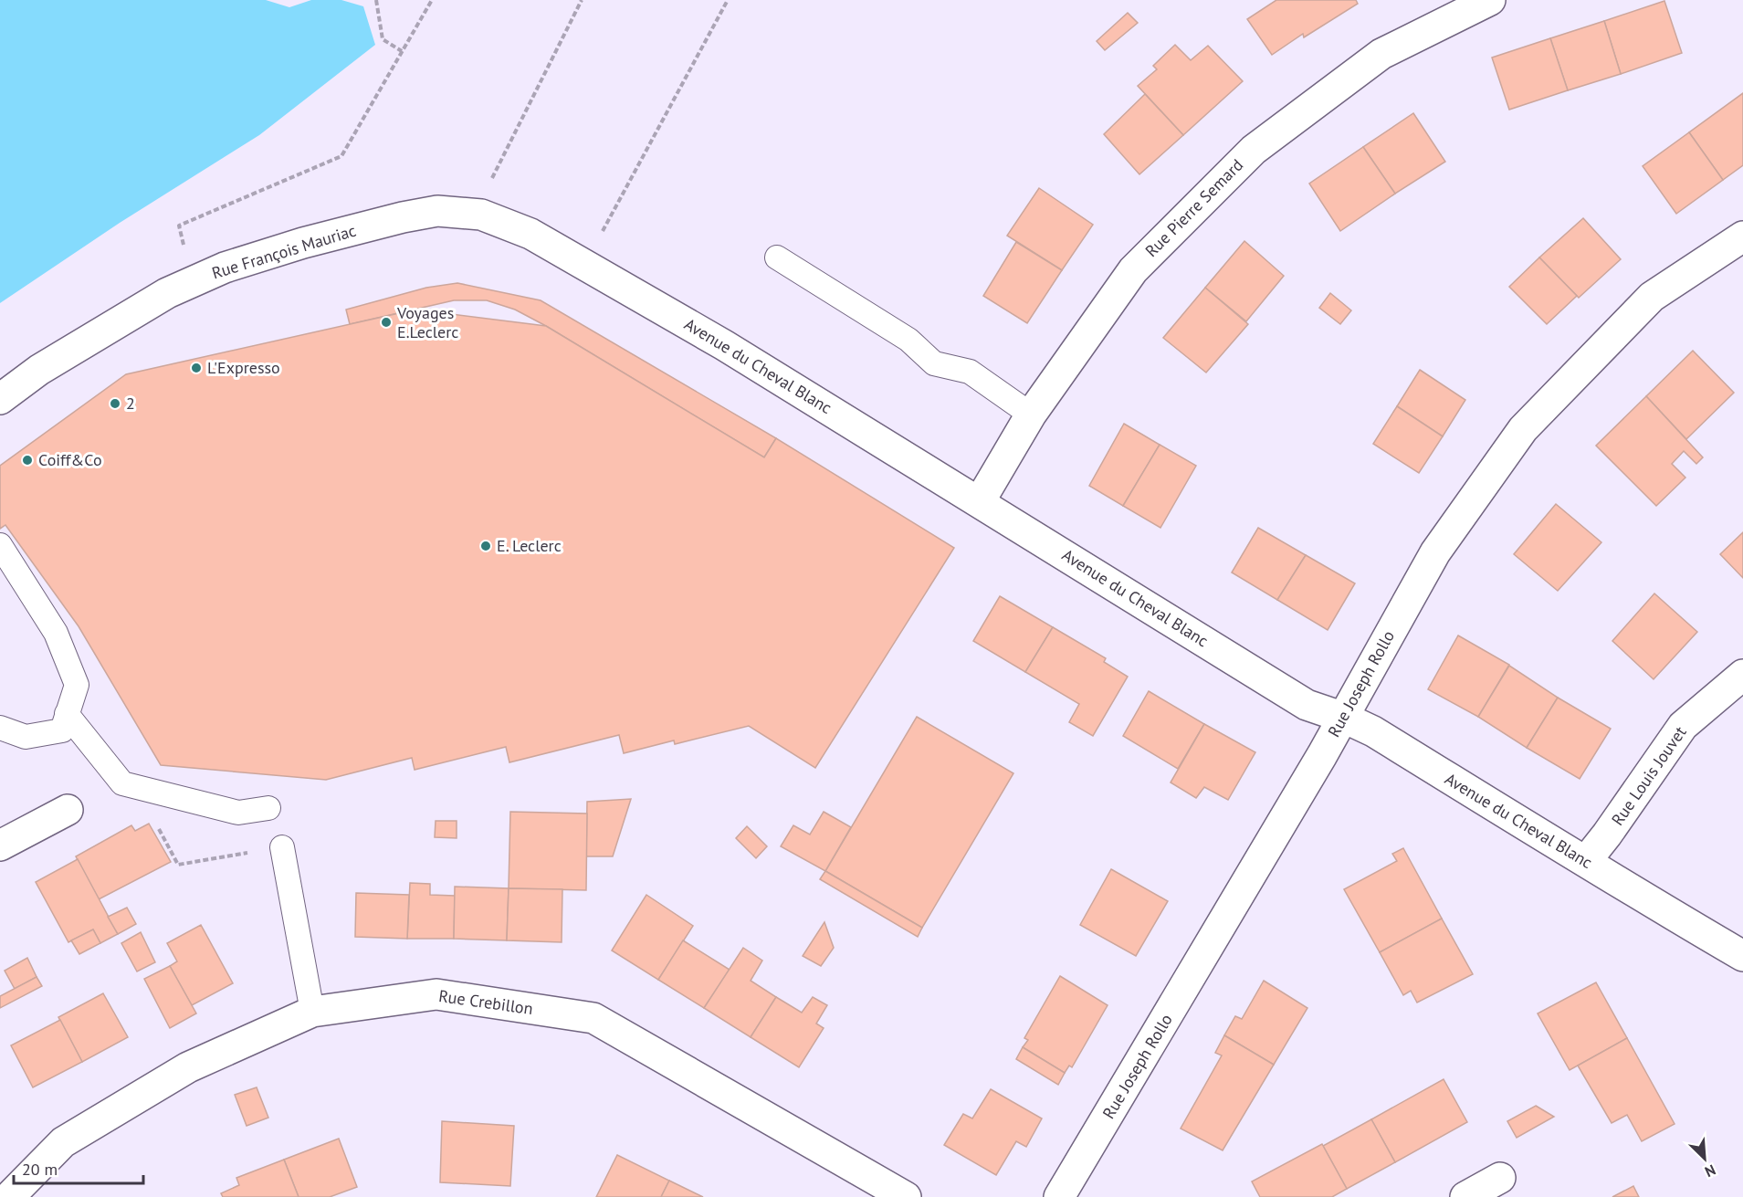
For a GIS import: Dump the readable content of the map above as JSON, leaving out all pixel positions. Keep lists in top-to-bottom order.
{
  "streets": {
    "street": [
      "Rue Pierre Semard",
      "Rue François Mauriac",
      "Avenue du Cheval Blanc",
      "Rue Joseph Rollo",
      "Rue Louis Jouvet",
      "Rue Crebillon"
    ]
  },
  "crossings": [
    ["Rue Pierre Semard", "Avenue du Cheval Blanc"],
    ["Rue François Mauriac", "Avenue du Cheval Blanc"],
    ["Avenue du Cheval Blanc", "Rue Joseph Rollo"],
    ["Avenue du Cheval Blanc", "Rue Louis Jouvet"]
  ],
  "places": [
    "Voyages E.Leclerc",
    "L'Expresso",
    "2",
    "Coiff&Co",
    "E. Leclerc"
  ],
  "scale_bar": "20 m",
  "north": "bottom right"
}
